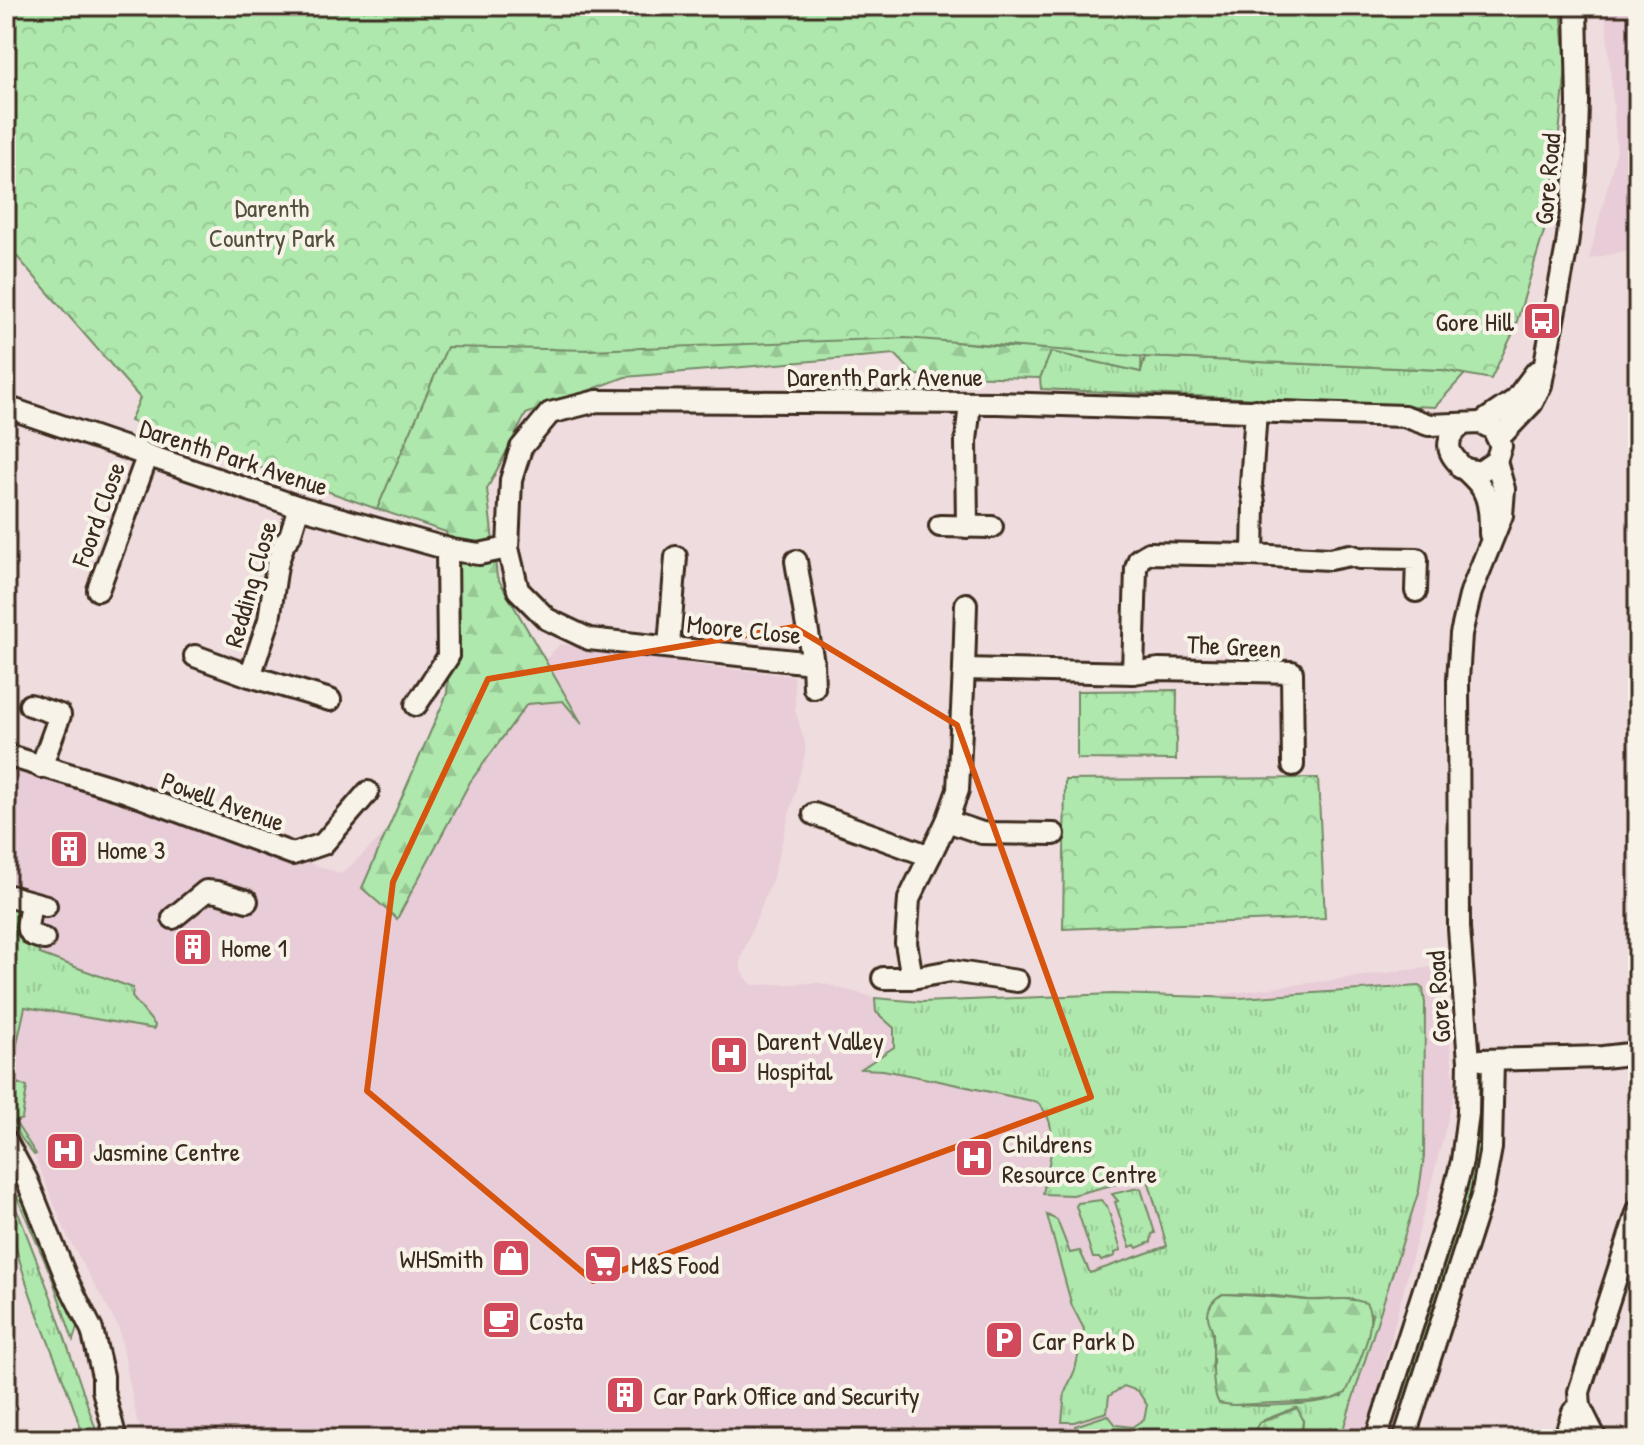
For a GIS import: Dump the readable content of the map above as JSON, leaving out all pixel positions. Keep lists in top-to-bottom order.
{
  "streets": {
    "street": [
      "Gore Road",
      "Darenth Park Avenue",
      "Foord Close",
      "Redding Close",
      "Moore Close",
      "The Green",
      "Powell Avenue"
    ]
  },
  "crossings": [
    ["Gore Road", "Darenth Park Avenue"],
    ["Darenth Park Avenue", "Foord Close"],
    ["Darenth Park Avenue", "Redding Close"],
    ["Darenth Park Avenue", "Moore Close"]
  ],
  "parks": ["Darenth Country Park"],
  "places": {
    "bus stop": ["Gore Hill"],
    "building": ["Home 3", "Home 1", "Car Park Office and Security"],
    "hospital": ["Darent Valley Hospital", "Jasmine Centre", "Childrens Resource Centre"],
    "shop": ["WHSmith"],
    "supermarket": ["M&S Food"],
    "cafe": ["Costa"],
    "parking": ["Car Park D"]
  }
}
